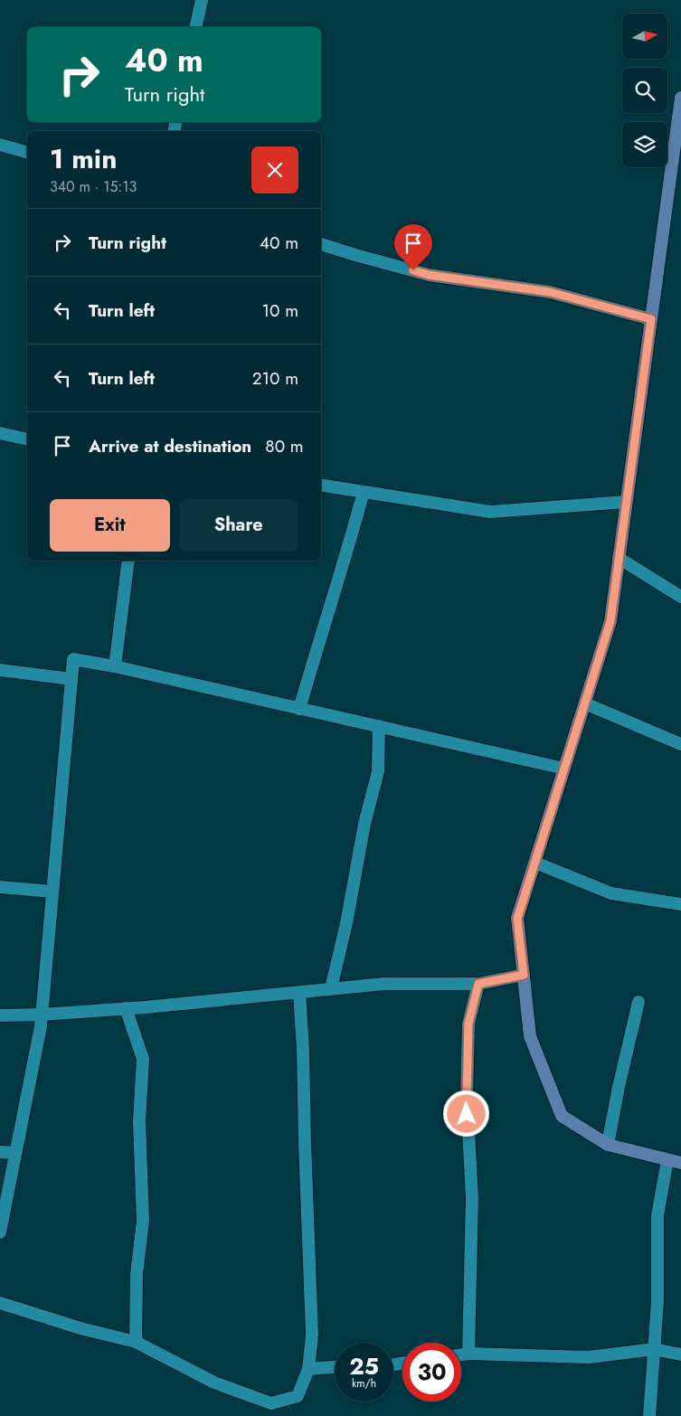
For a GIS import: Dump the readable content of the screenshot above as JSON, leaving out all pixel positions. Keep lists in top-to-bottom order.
{
  "north": "right",
  "page": {
    "turn": ["40 m", "Turn right"],
    "heading": ["1 min", "340 m · 15:13"],
    "list": [
      {
        "name": "Turn right",
        "value": "40 m"
      },
      {
        "name": "Turn left",
        "value": "10 m"
      },
      {
        "name": "Turn left",
        "value": "210 m"
      },
      {
        "name": "Arrive at destination",
        "value": "80 m"
      }
    ],
    "buttons": ["Exit", "Share"],
    "speed": "25 km/h",
    "limit": "30"
  }
}
